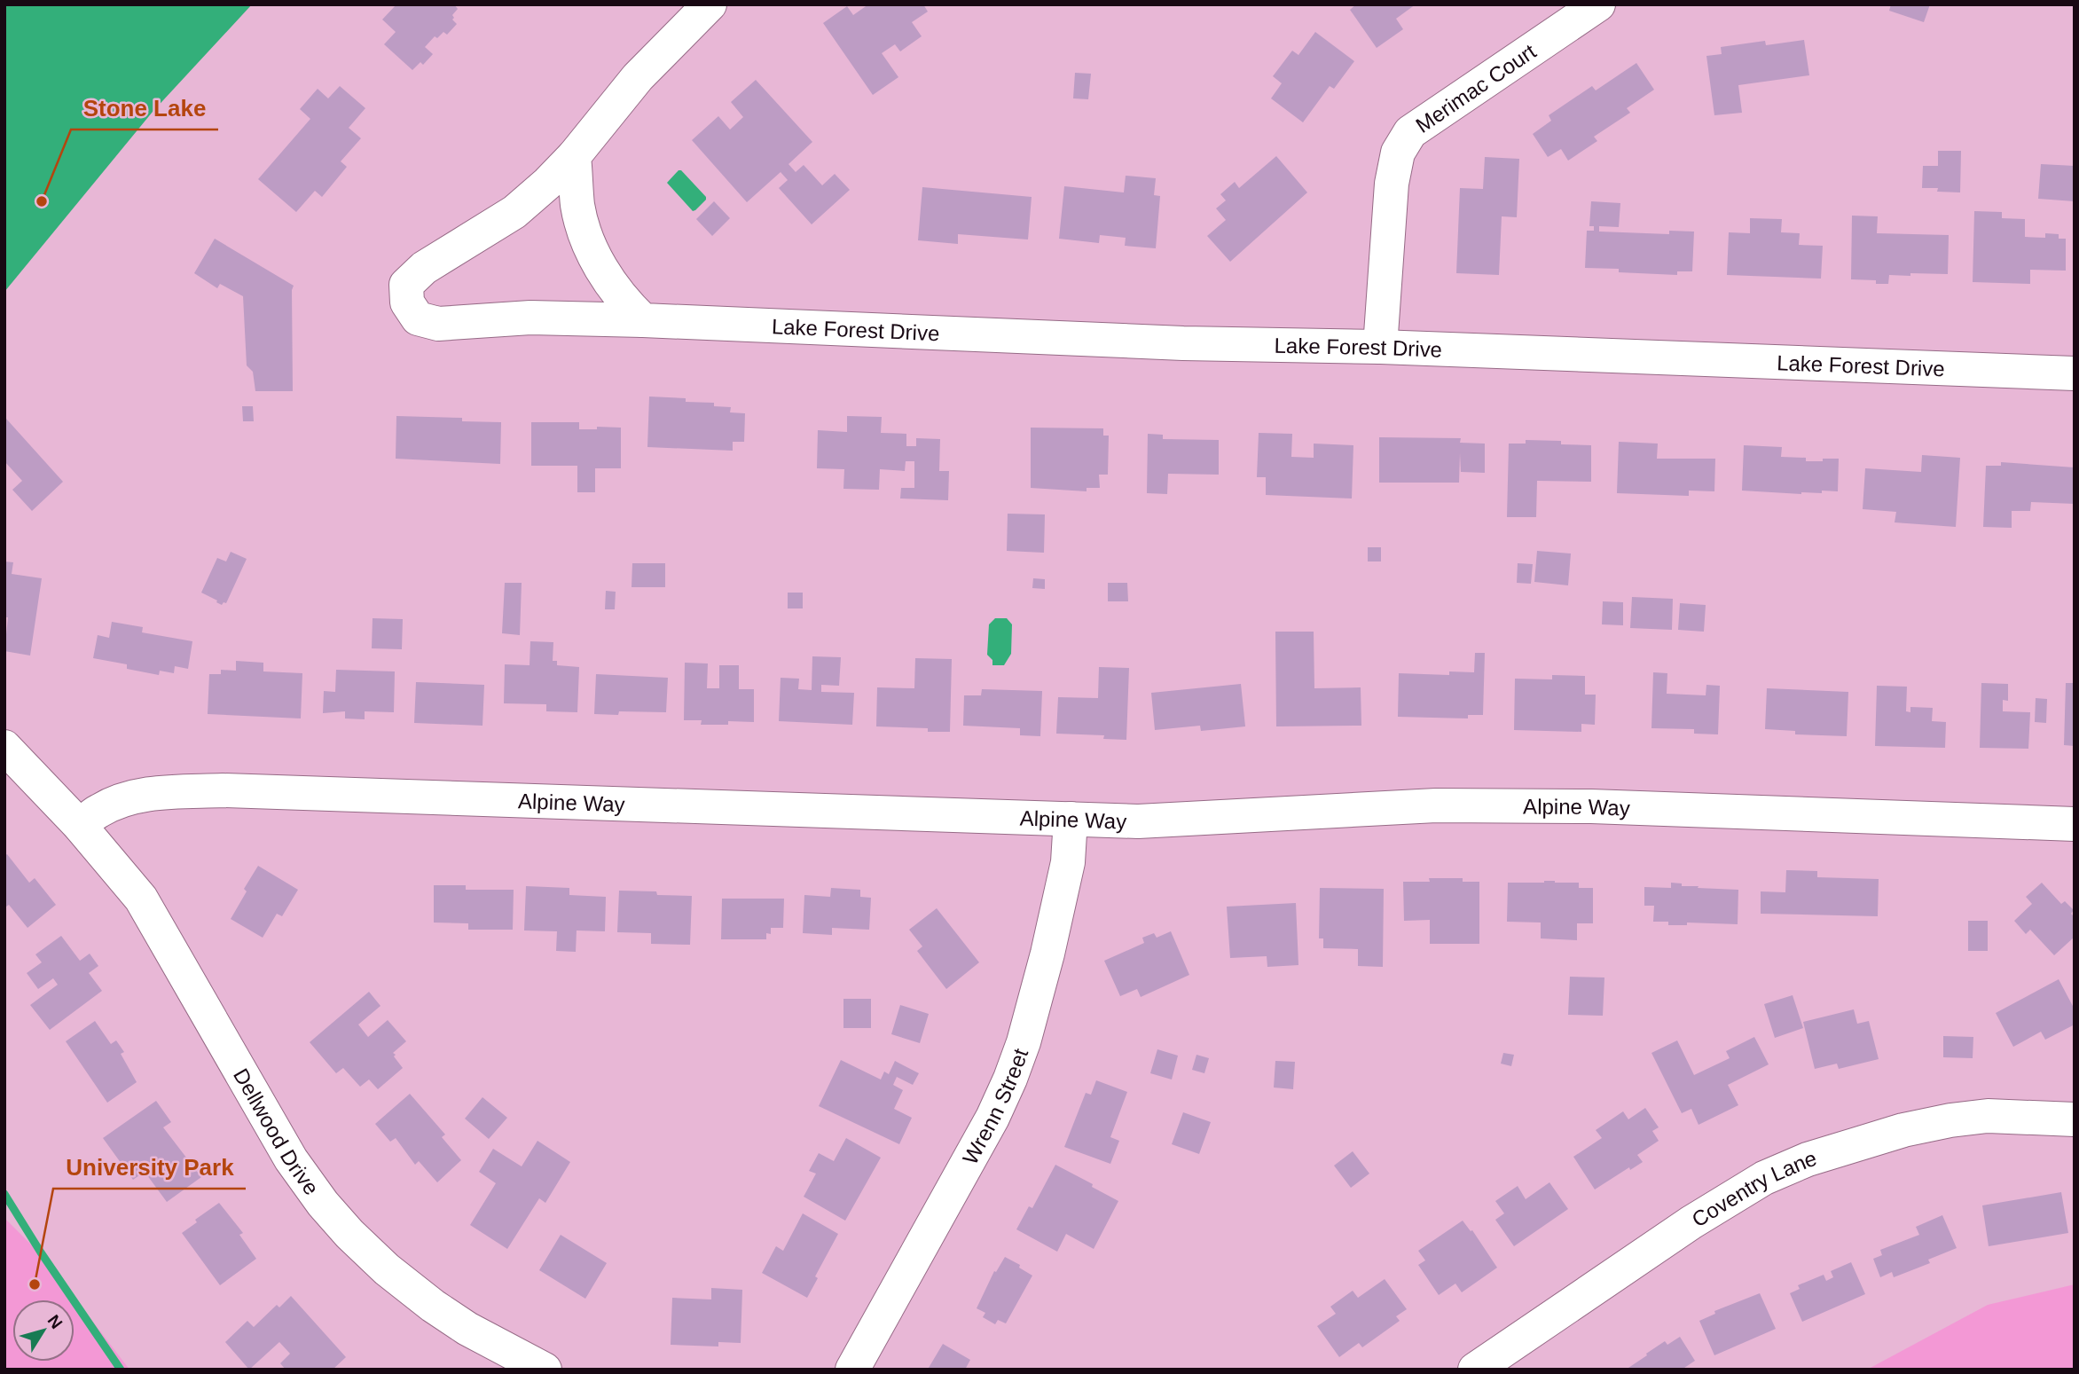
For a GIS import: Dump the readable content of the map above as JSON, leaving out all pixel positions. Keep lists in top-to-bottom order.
{
  "streets": {
    "street": [
      "Merimac Court",
      "Lake Forest Drive",
      "Alpine Way",
      "Wrenn Street",
      "Dellwood Drive",
      "Coventry Lane"
    ]
  },
  "crossings": [
    ["Merimac Court", "Lake Forest Drive"],
    ["Alpine Way", "Wrenn Street"],
    ["Alpine Way", "Dellwood Drive"]
  ],
  "places": ["Stone Lake", "University Park"],
  "north": "top right"
}
